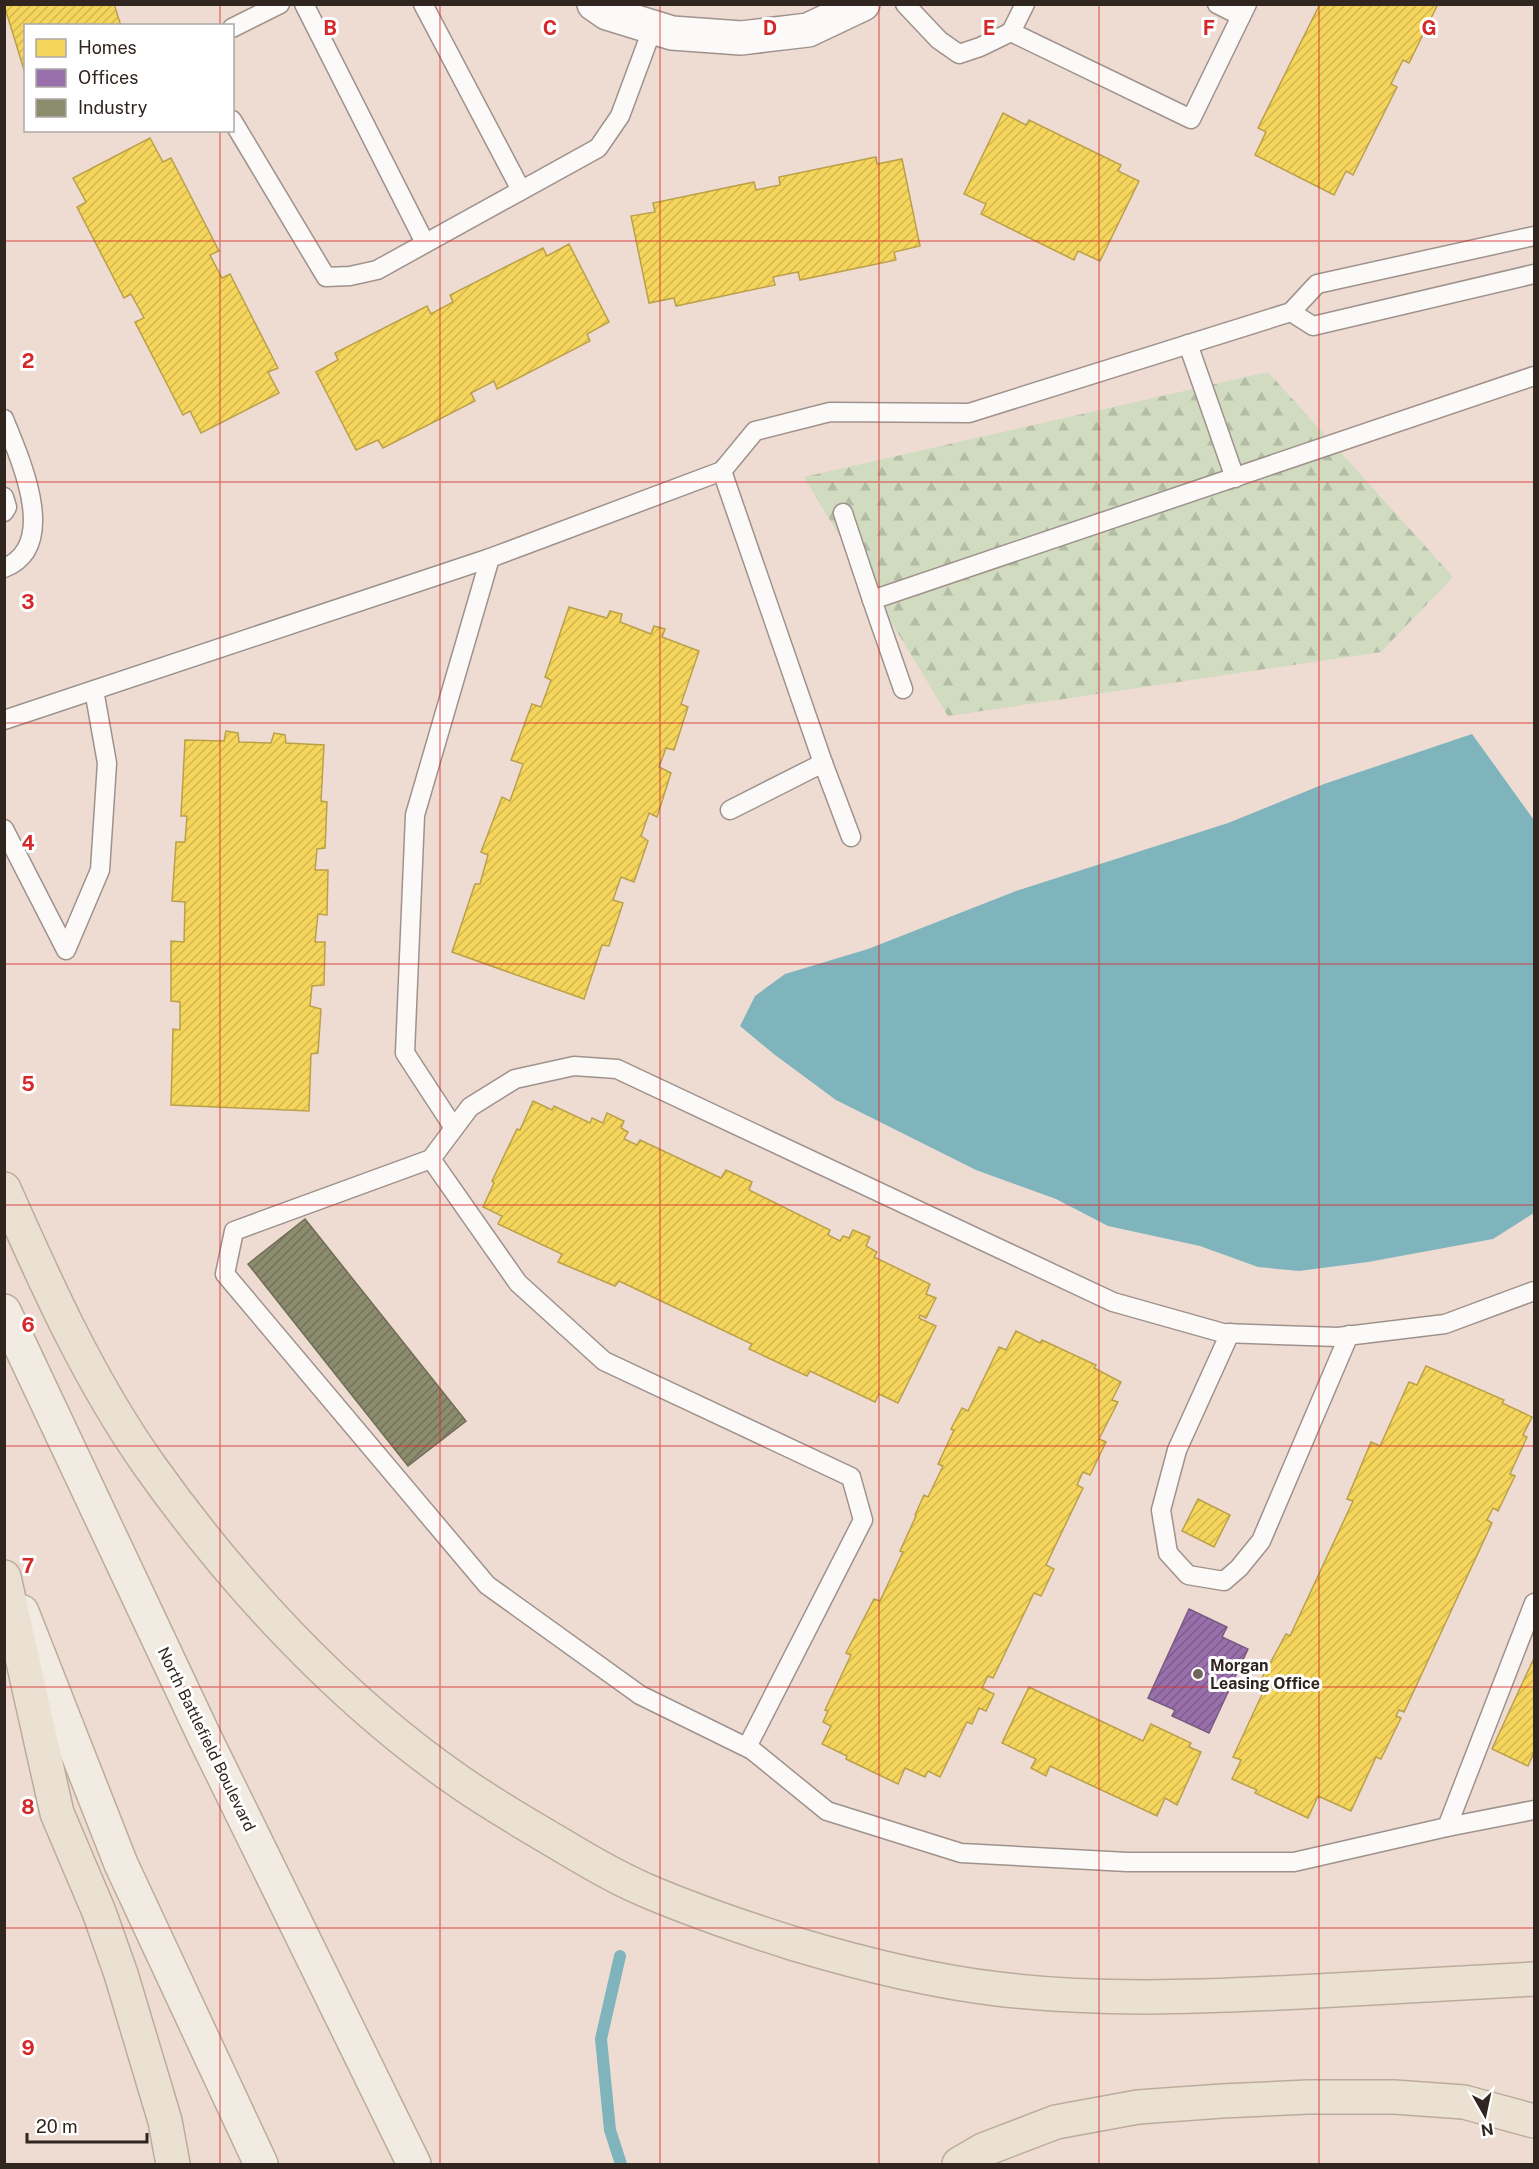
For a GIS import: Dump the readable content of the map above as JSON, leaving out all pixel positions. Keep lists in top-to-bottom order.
{
  "streets": {
    "main road": ["North Battlefield Boulevard"]
  },
  "places": ["Morgan Leasing Office"],
  "legend": ["Homes", "Offices", "Industry"],
  "scale_bar": "20 m",
  "north": "bottom",
  "grid": {
    "columns": [
      "B",
      "C",
      "D",
      "E",
      "F",
      "G"
    ],
    "rows": [
      "2",
      "3",
      "4",
      "5",
      "6",
      "7",
      "8",
      "9"
    ]
  }
}
